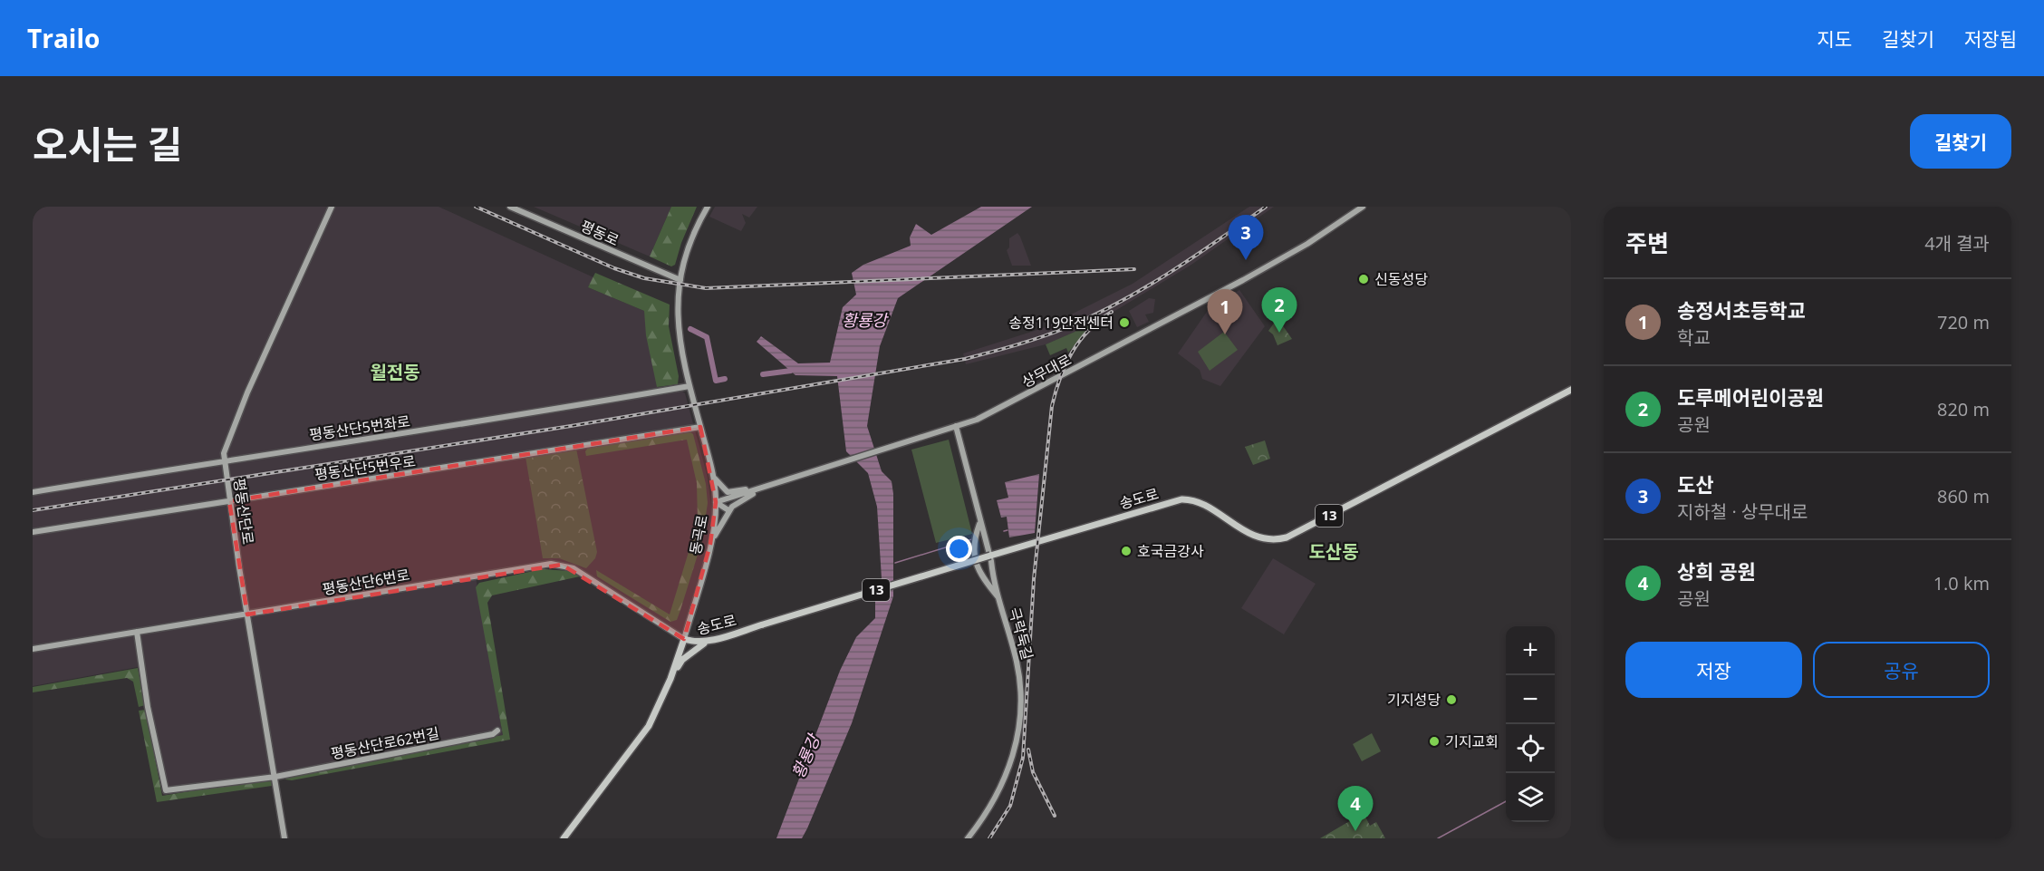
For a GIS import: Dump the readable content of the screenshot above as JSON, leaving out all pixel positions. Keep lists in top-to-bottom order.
{
  "streets": {
    "main road": ["송도로", "13", "동곡로"],
    "street": [
      "평동로",
      "상무대로",
      "평동산단5번좌로",
      "평동산단5번우로",
      "평동산단로",
      "평동산단6번로",
      "극락둑길",
      "평동산단로62번길"
    ]
  },
  "crossings": [
    ["평동로", "동곡로"],
    ["상무대로", "동곡로"],
    ["상무대로", "극락둑길"],
    ["평동산단5번좌로", "평동산단로"],
    ["평동산단5번좌로", "동곡로"],
    ["평동산단5번우로", "평동산단로"],
    ["평동산단5번우로", "동곡로"],
    ["송도로", "13"],
    ["송도로", "동곡로"],
    ["송도로", "평동산단6번로"],
    ["송도로", "극락둑길"],
    ["평동산단로", "평동산단6번로"],
    ["평동산단로", "평동산단로62번길"],
    ["13", "동곡로"],
    ["동곡로", "평동산단6번로"],
    ["평동산단6번로", "평동산단로62번길"]
  ],
  "districts": ["월전동", "도산동"],
  "water": ["황룡강"],
  "places": [
    "신동성당",
    "송정119안전센터",
    "호국금강사",
    "기지성당",
    "기지교회"
  ],
  "page": {
    "header": "Trailo",
    "nav": ["지도", "길찾기", "저장됨"],
    "title": "오시는 길",
    "buttons": [
      "길찾기",
      ["저장", "공유"]
    ],
    "heading": ["주변", "4개 결과"],
    "pins": [
      "3",
      "2",
      "1",
      "4"
    ],
    "list": [
      {
        "mark": "1",
        "name": "송정서초등학교",
        "note": "학교",
        "value": "720 m"
      },
      {
        "mark": "2",
        "name": "도루메어린이공원",
        "note": "공원",
        "value": "820 m"
      },
      {
        "mark": "3",
        "name": "도산",
        "note": "지하철 · 상무대로",
        "value": "860 m"
      },
      {
        "mark": "4",
        "name": "상희 공원",
        "note": "공원",
        "value": "1.0 km"
      }
    ],
    "map_buttons": ["+", "−"]
  }
}
